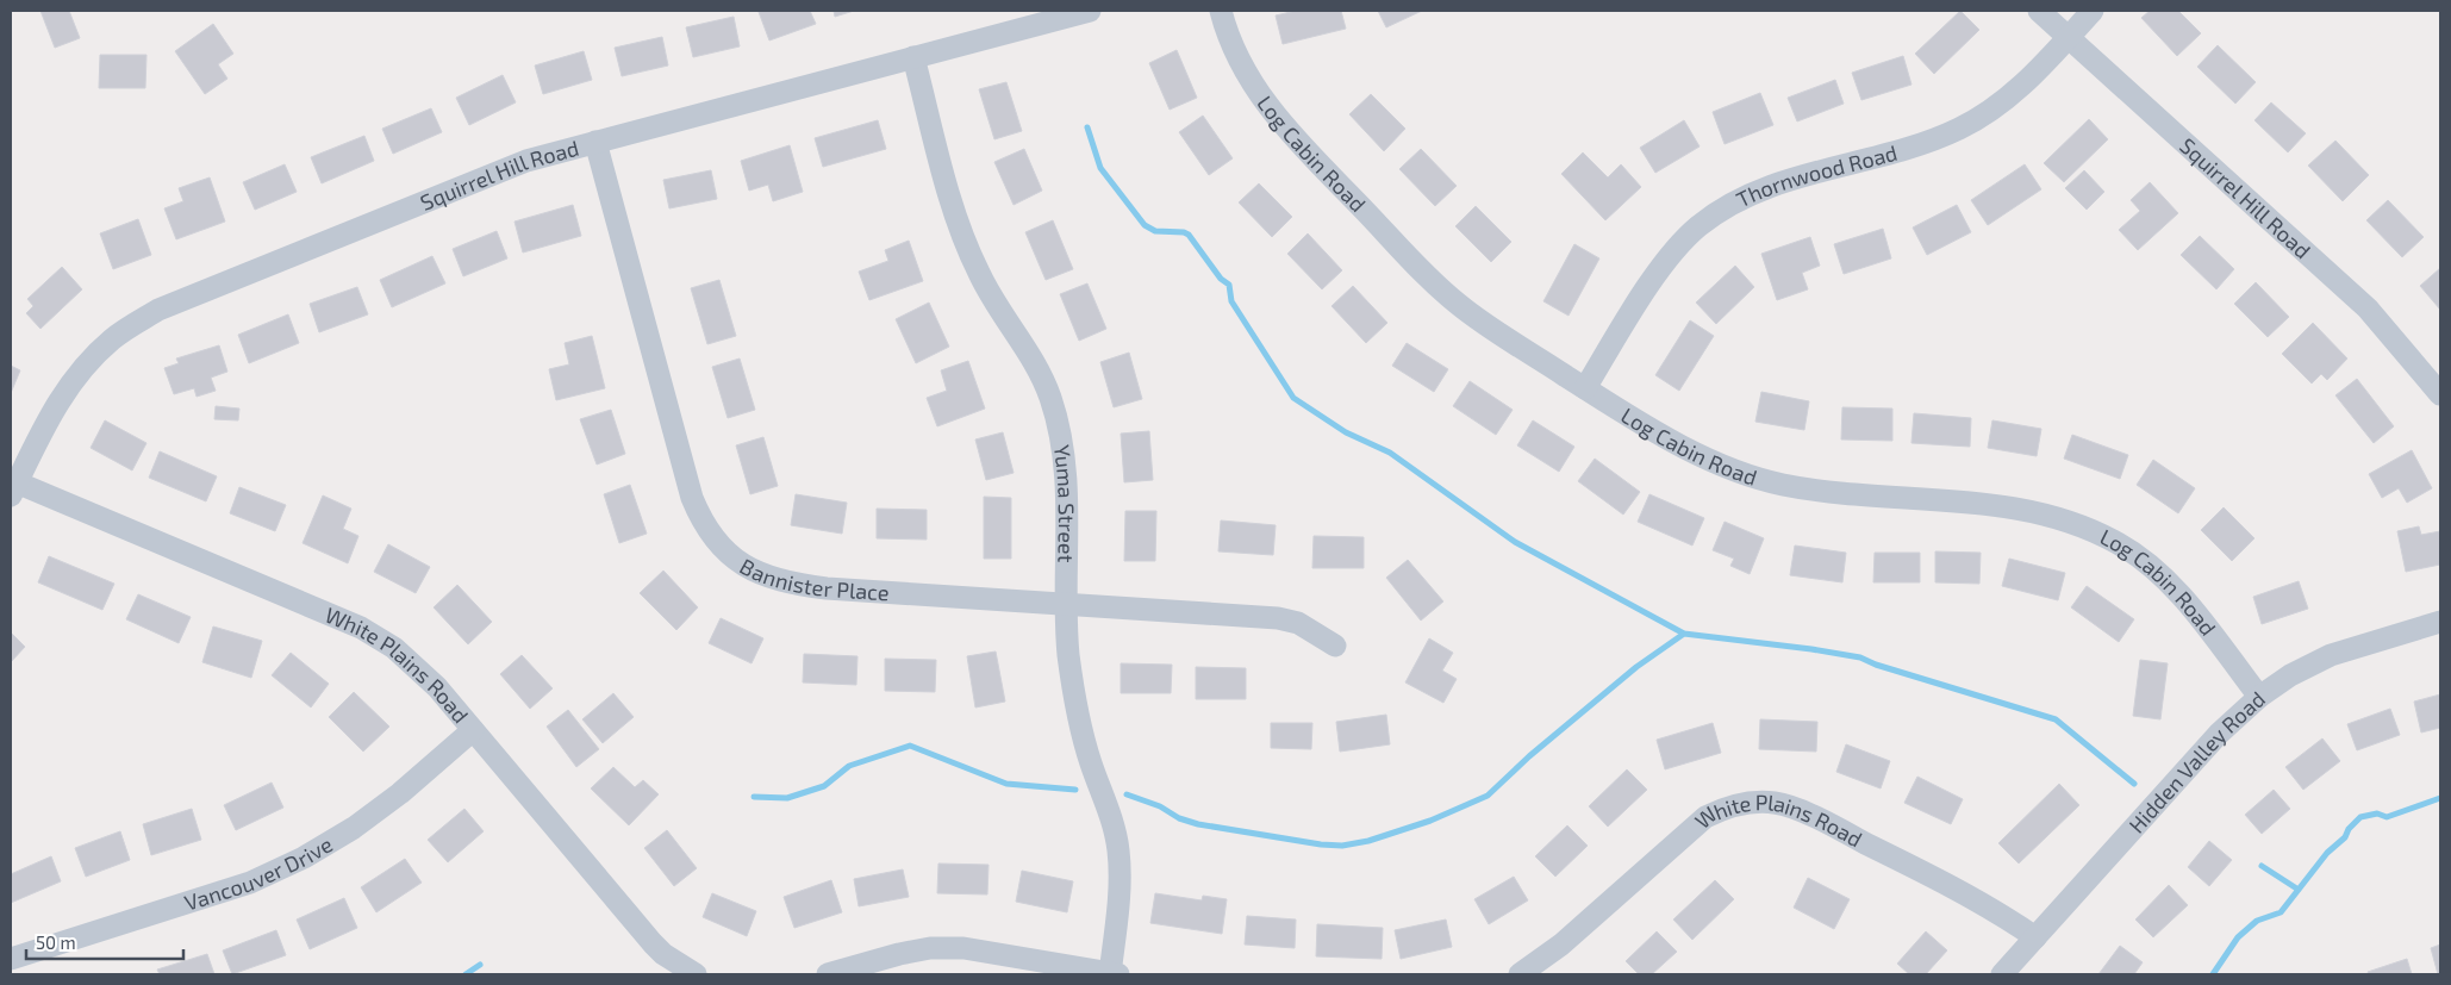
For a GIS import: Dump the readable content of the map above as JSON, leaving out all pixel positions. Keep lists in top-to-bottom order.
{
  "streets": {
    "street": [
      "Log Cabin Road",
      "Squirrel Hill Road",
      "Thornwood Road",
      "Yuma Street",
      "Bannister Place",
      "White Plains Road",
      "Hidden Valley Road",
      "Vancouver Drive"
    ]
  },
  "crossings": [
    ["Log Cabin Road", "Thornwood Road"],
    ["Log Cabin Road", "Hidden Valley Road"],
    ["Squirrel Hill Road", "Thornwood Road"],
    ["Squirrel Hill Road", "Yuma Street"],
    ["Squirrel Hill Road", "Bannister Place"],
    ["Squirrel Hill Road", "White Plains Road"],
    ["Yuma Street", "Bannister Place"],
    ["White Plains Road", "Hidden Valley Road"],
    ["White Plains Road", "Vancouver Drive"]
  ],
  "scale_bar": "50 m"
}
